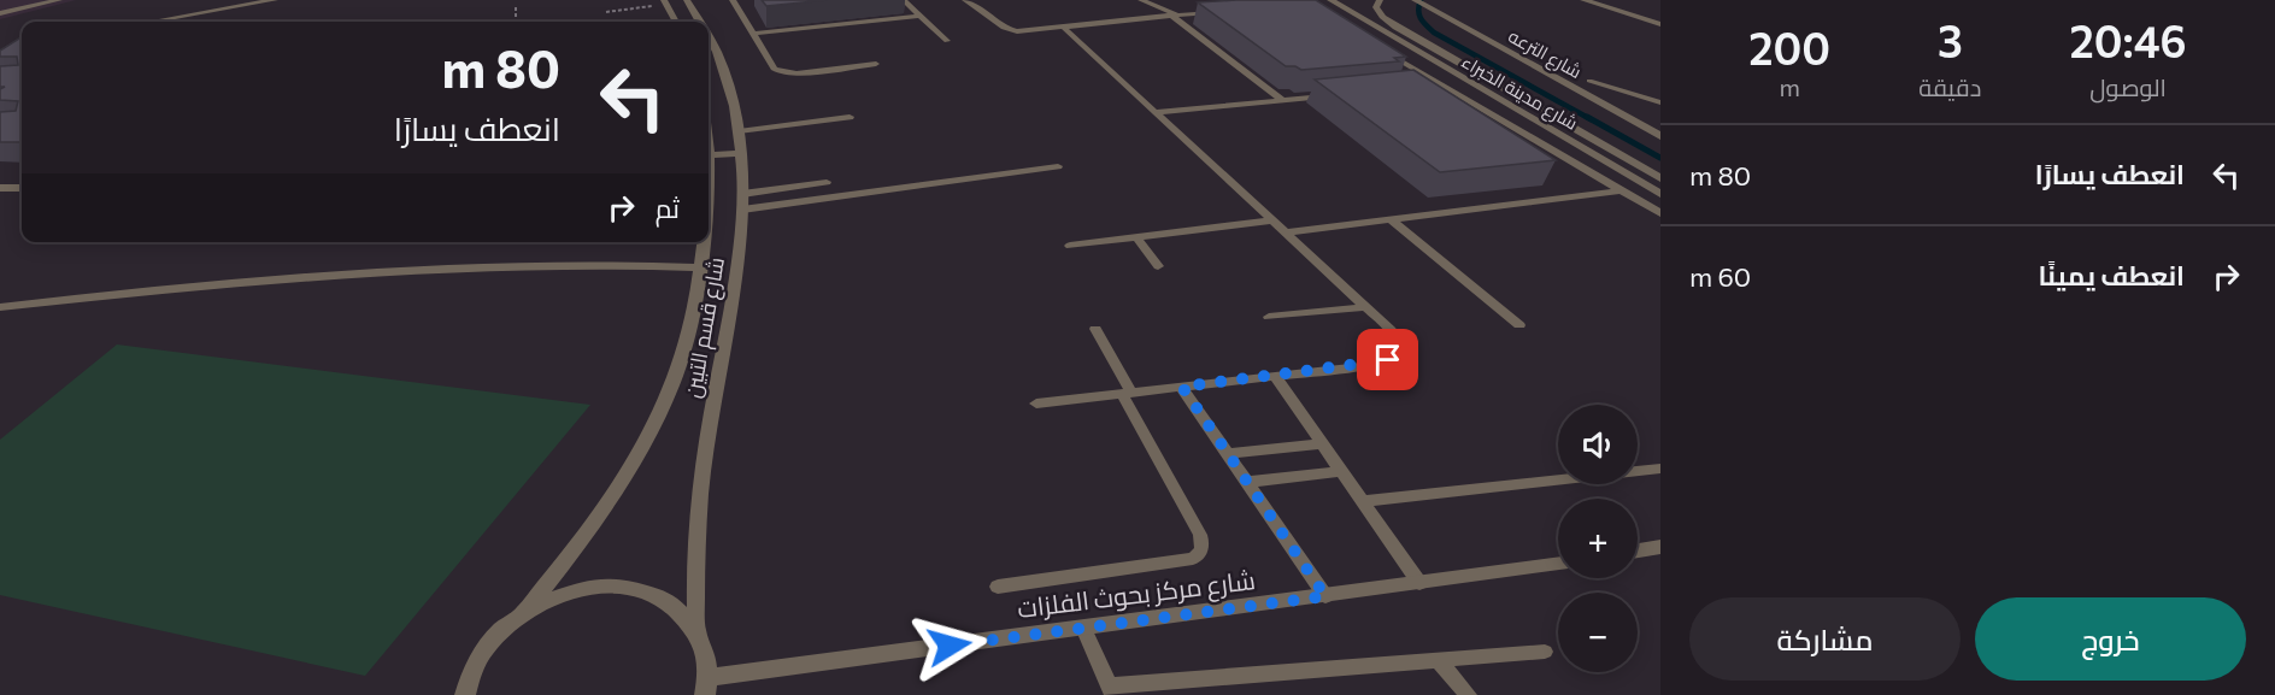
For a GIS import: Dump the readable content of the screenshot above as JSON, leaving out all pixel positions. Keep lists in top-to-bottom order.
{
  "streets": {
    "street": [
      "شارع الترعه",
      "شارع مدينة الخبراء",
      "شارع قسم التبين",
      "شارع مركز بحوث الفلزات"
    ]
  },
  "page": {
    "eta": [
      "20:46",
      "الوصول",
      "3",
      "دقيقة",
      "200",
      "m"
    ],
    "turn": ["80 m", "انعطف يسارًا"],
    "list": [
      {
        "name": "انعطف يسارًا",
        "value": "80 m"
      },
      {
        "name": "انعطف يمينًا",
        "value": "60 m"
      }
    ],
    "then": "ثم",
    "map_buttons": ["+", "−"],
    "buttons": ["خروج", "مشاركة"]
  }
}
